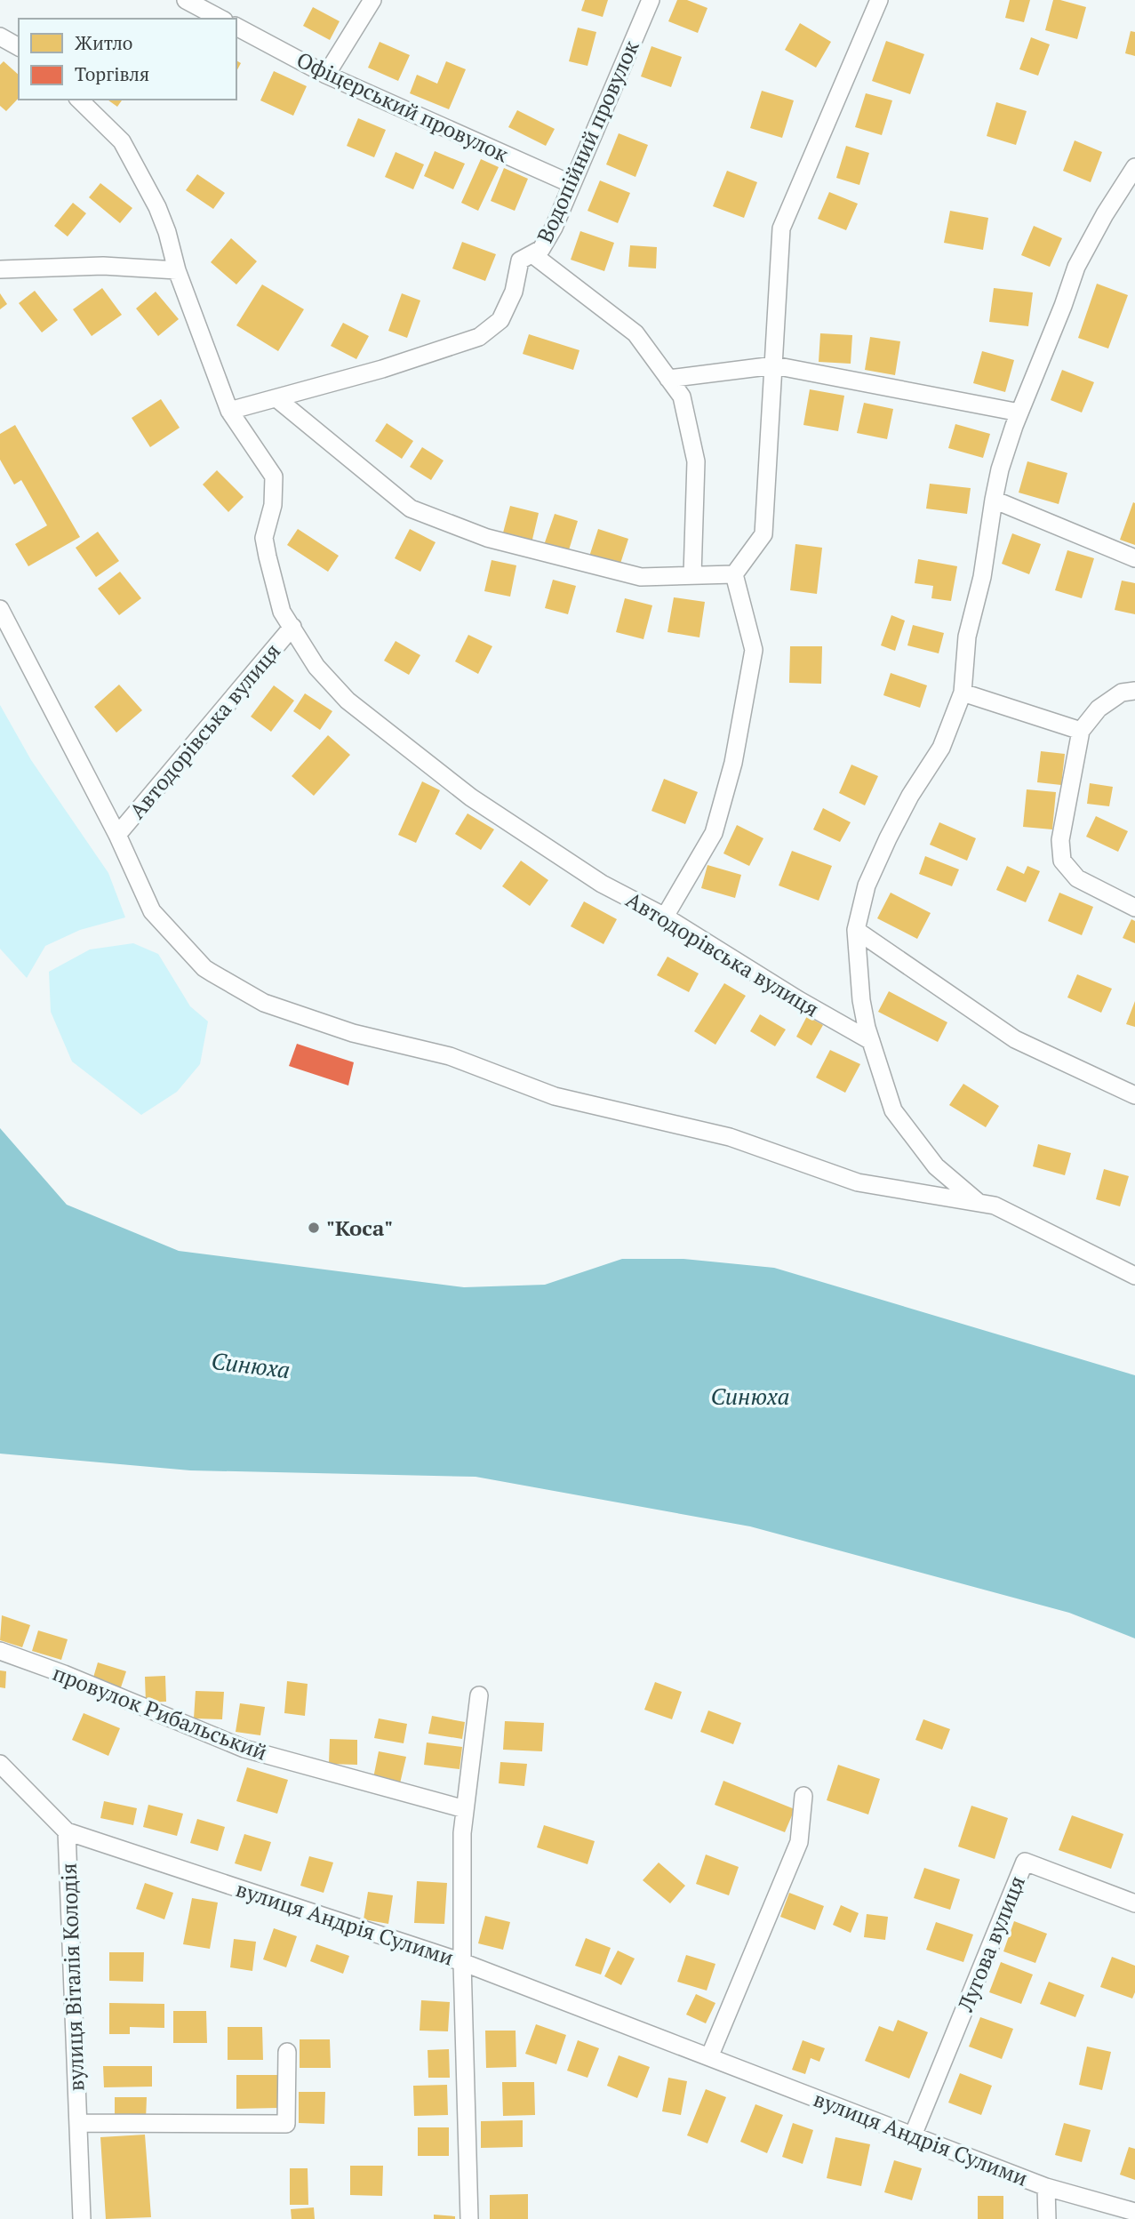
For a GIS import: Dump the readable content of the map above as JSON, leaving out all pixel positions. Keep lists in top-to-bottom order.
{
  "streets": {
    "street": [
      "Офіцерський провулок",
      "Водопійний провулок",
      "Автодорівська вулиця",
      "провулок Рибальський",
      "вулиця Андрія Сулими",
      "Лугова вулиця",
      "вулиця Віталія Колодія"
    ]
  },
  "crossings": [
    ["Офіцерський провулок", "Водопійний провулок"],
    ["Водопійний провулок", "Автодорівська вулиця"],
    ["вулиця Андрія Сулими", "Лугова вулиця"],
    ["вулиця Андрія Сулими", "вулиця Віталія Колодія"]
  ],
  "water": ["Синюха"],
  "places": ["\"Коса\""],
  "legend": ["Житло", "Торгівля"]
}
